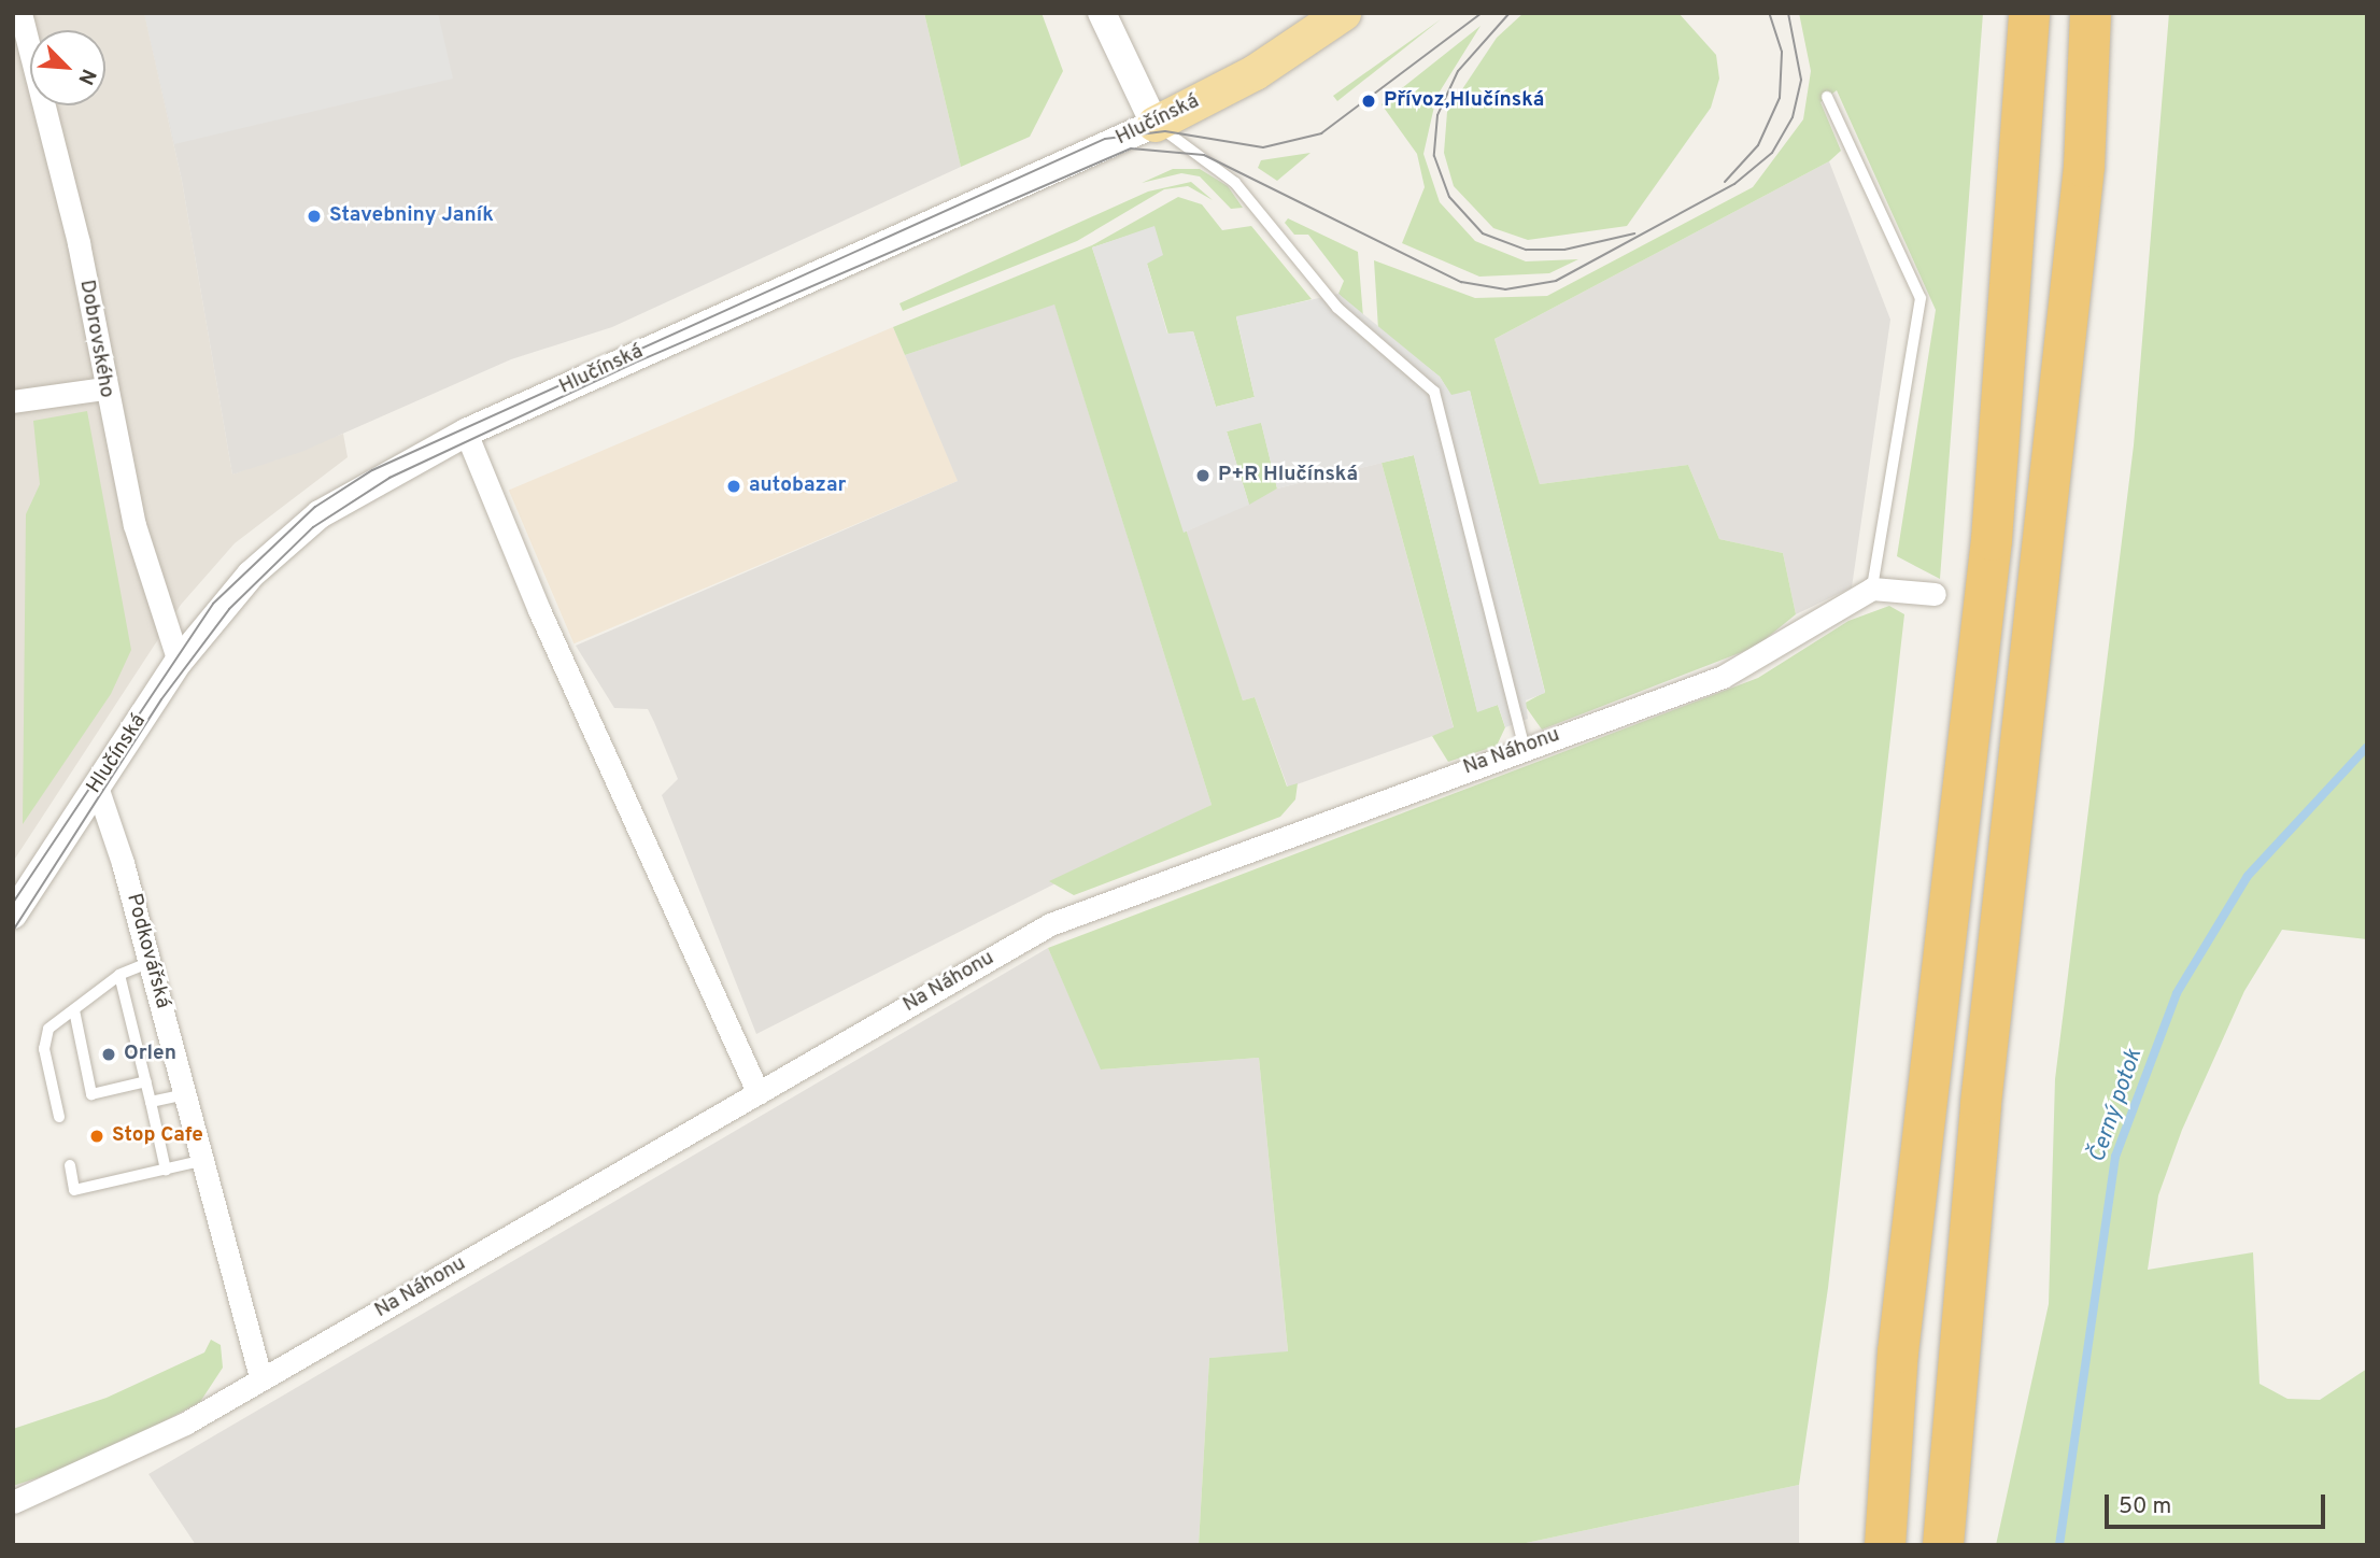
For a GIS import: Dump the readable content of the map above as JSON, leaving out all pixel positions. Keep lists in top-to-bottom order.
{
  "streets": {
    "main road": ["Hlučínská"],
    "street": ["Dobrovského", "Na Náhonu", "Podkovářská"]
  },
  "crossings": [
    ["Hlučínská", "Dobrovského"],
    ["Hlučínská", "Podkovářská"],
    ["Na Náhonu", "Podkovářská"]
  ],
  "water": ["Černý potok"],
  "places": [
    "Přívoz,Hlučínská",
    "Stavebniny Janík",
    "P+R Hlučínská",
    "autobazar",
    "Orlen",
    "Stop Cafe"
  ],
  "scale_bar": "50 m",
  "north": "bottom right"
}
